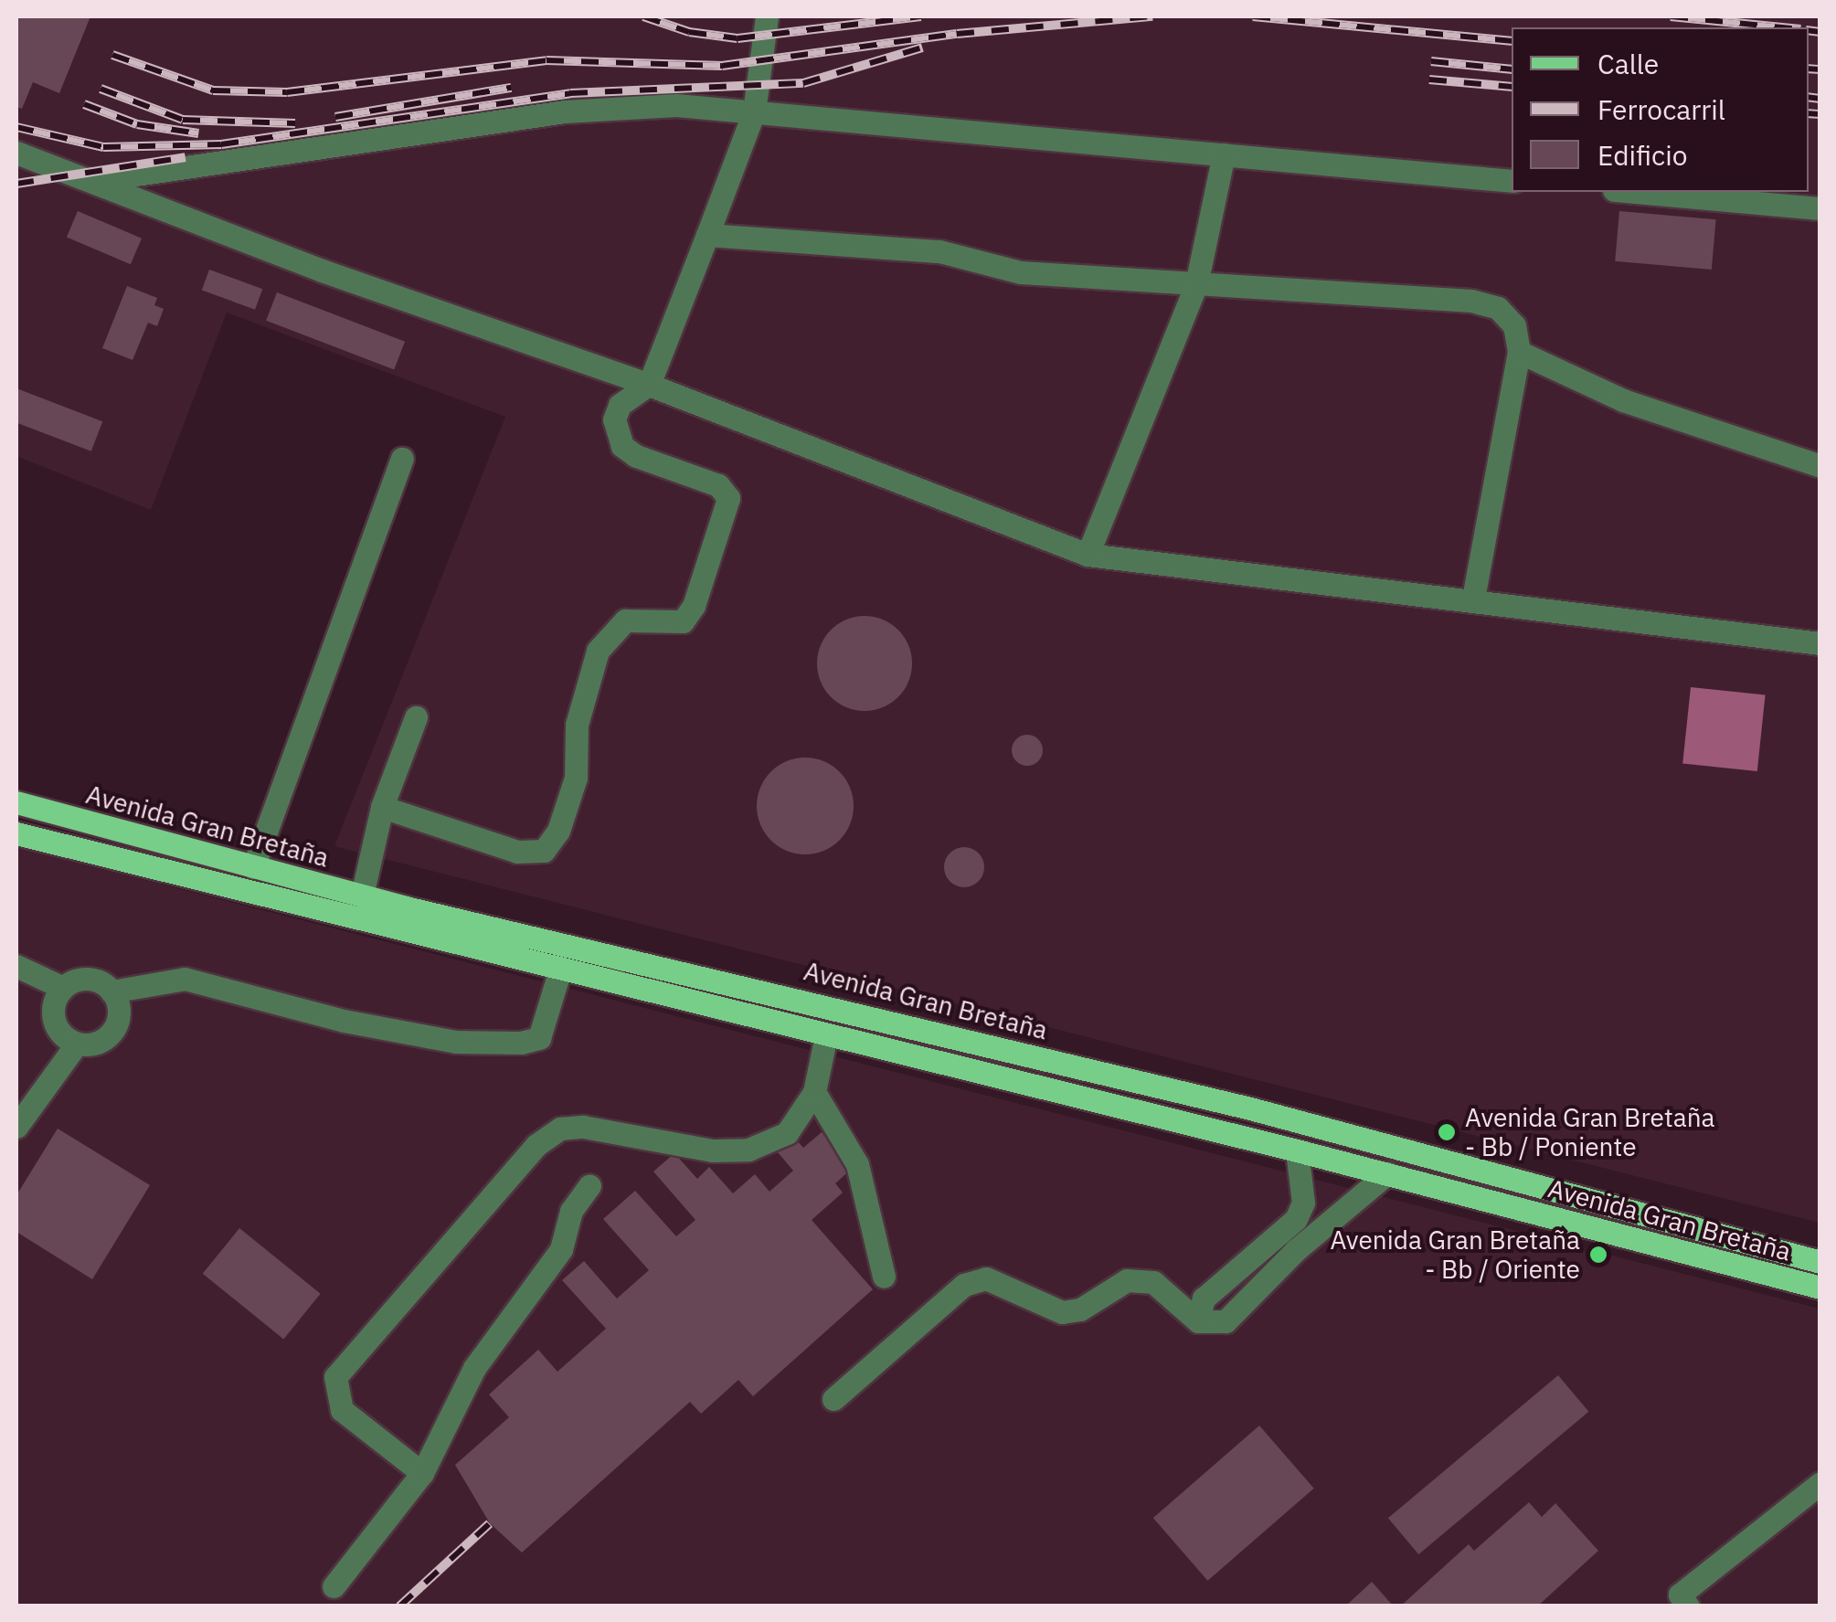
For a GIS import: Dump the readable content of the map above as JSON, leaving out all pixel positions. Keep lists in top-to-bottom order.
{
  "streets": {
    "main road": ["Avenida Gran Bretaña"]
  },
  "places": ["Avenida Gran Bretaña - Bb / Poniente", "Avenida Gran Bretaña - Bb / Oriente"],
  "legend": ["Calle", "Ferrocarril", "Edificio"]
}
